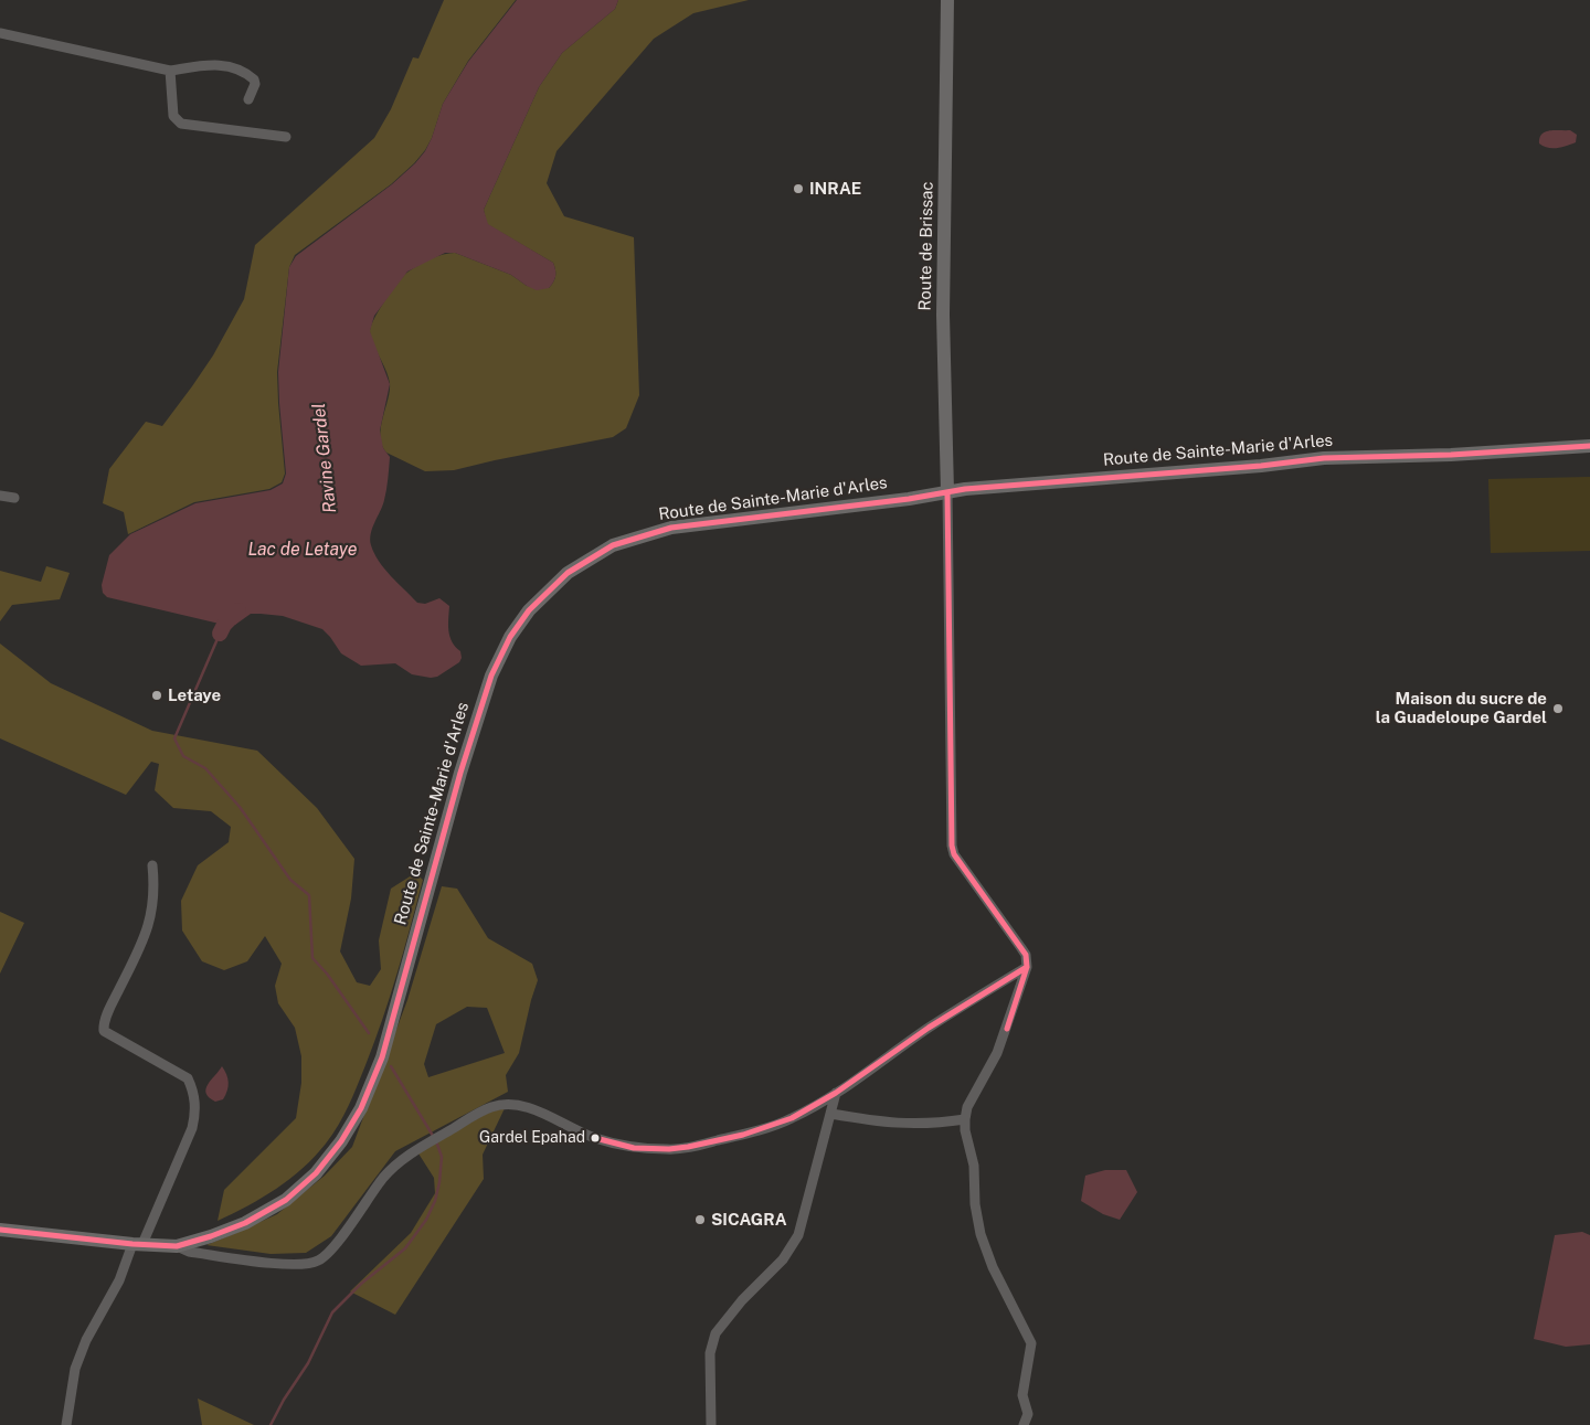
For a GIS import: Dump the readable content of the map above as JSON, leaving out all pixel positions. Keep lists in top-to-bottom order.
{
  "streets": {
    "main road": ["Route de Brissac", "Route de Sainte-Marie d'Arles"]
  },
  "crossings": [
    ["Route de Brissac", "Route de Sainte-Marie d'Arles"]
  ],
  "water": ["Ravine Gardel", "Lac de Letaye"],
  "places": [
    "INRAE",
    "Letaye",
    "Maison du sucre de la Guadeloupe Gardel",
    "Gardel Epahad",
    "SICAGRA"
  ]
}
